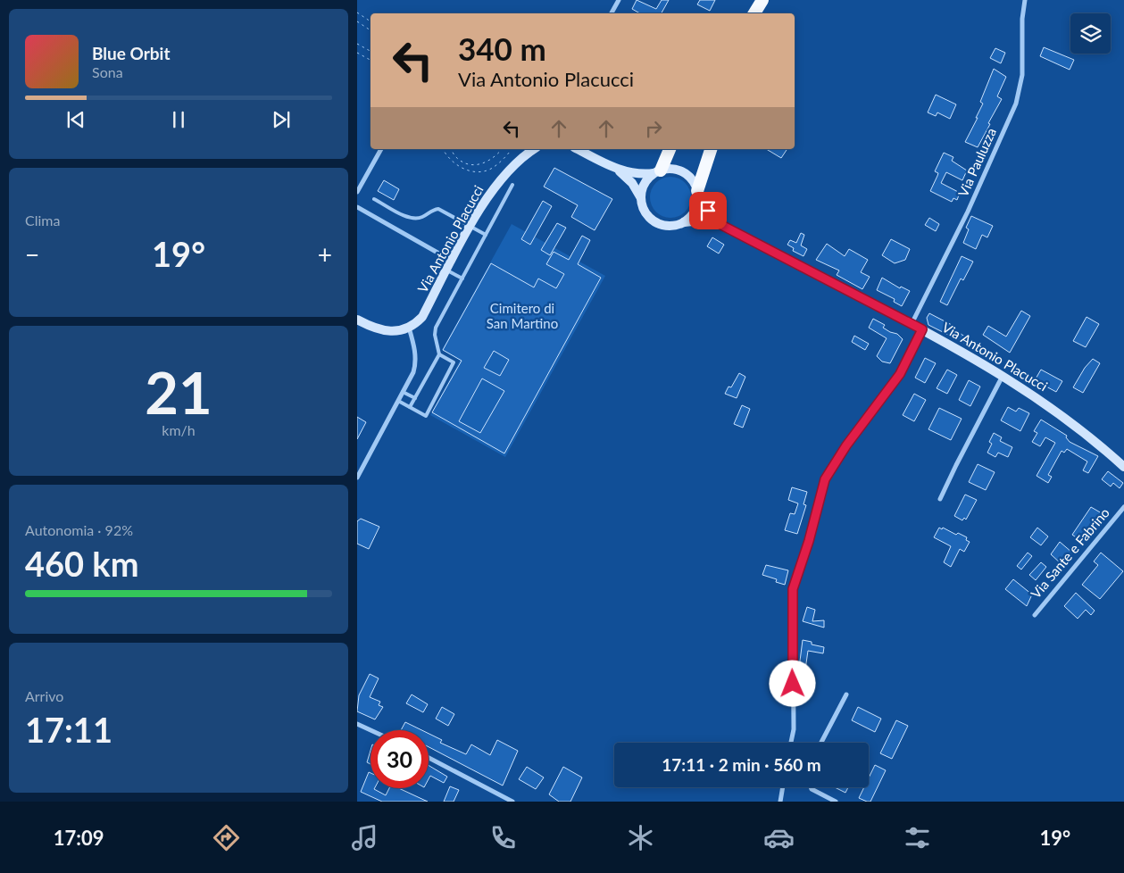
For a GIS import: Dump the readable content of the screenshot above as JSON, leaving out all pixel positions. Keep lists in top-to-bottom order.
{
  "streets": {
    "main road": ["Via Antonio Placucci"],
    "street": ["Via Pauluzza", "Via Sante e Fabrino"]
  },
  "crossings": [
    ["Via Pauluzza", "Via Antonio Placucci"]
  ],
  "parks": ["Cimitero di San Martino"],
  "page": {
    "turn": ["340 m", "Via Antonio Placucci"],
    "song": ["Blue Orbit", "Sona"],
    "tile": [
      "Clima",
      ["21", "km/h"],
      ["Autonomia · 92%", "460 km"],
      ["Arrivo", "17:11"]
    ],
    "heat": ["−", "19°", "+"],
    "limit": "30",
    "trip": "17:11 · 2 min · 560 m",
    "tabs": ["17:09", "19°"]
  }
}
